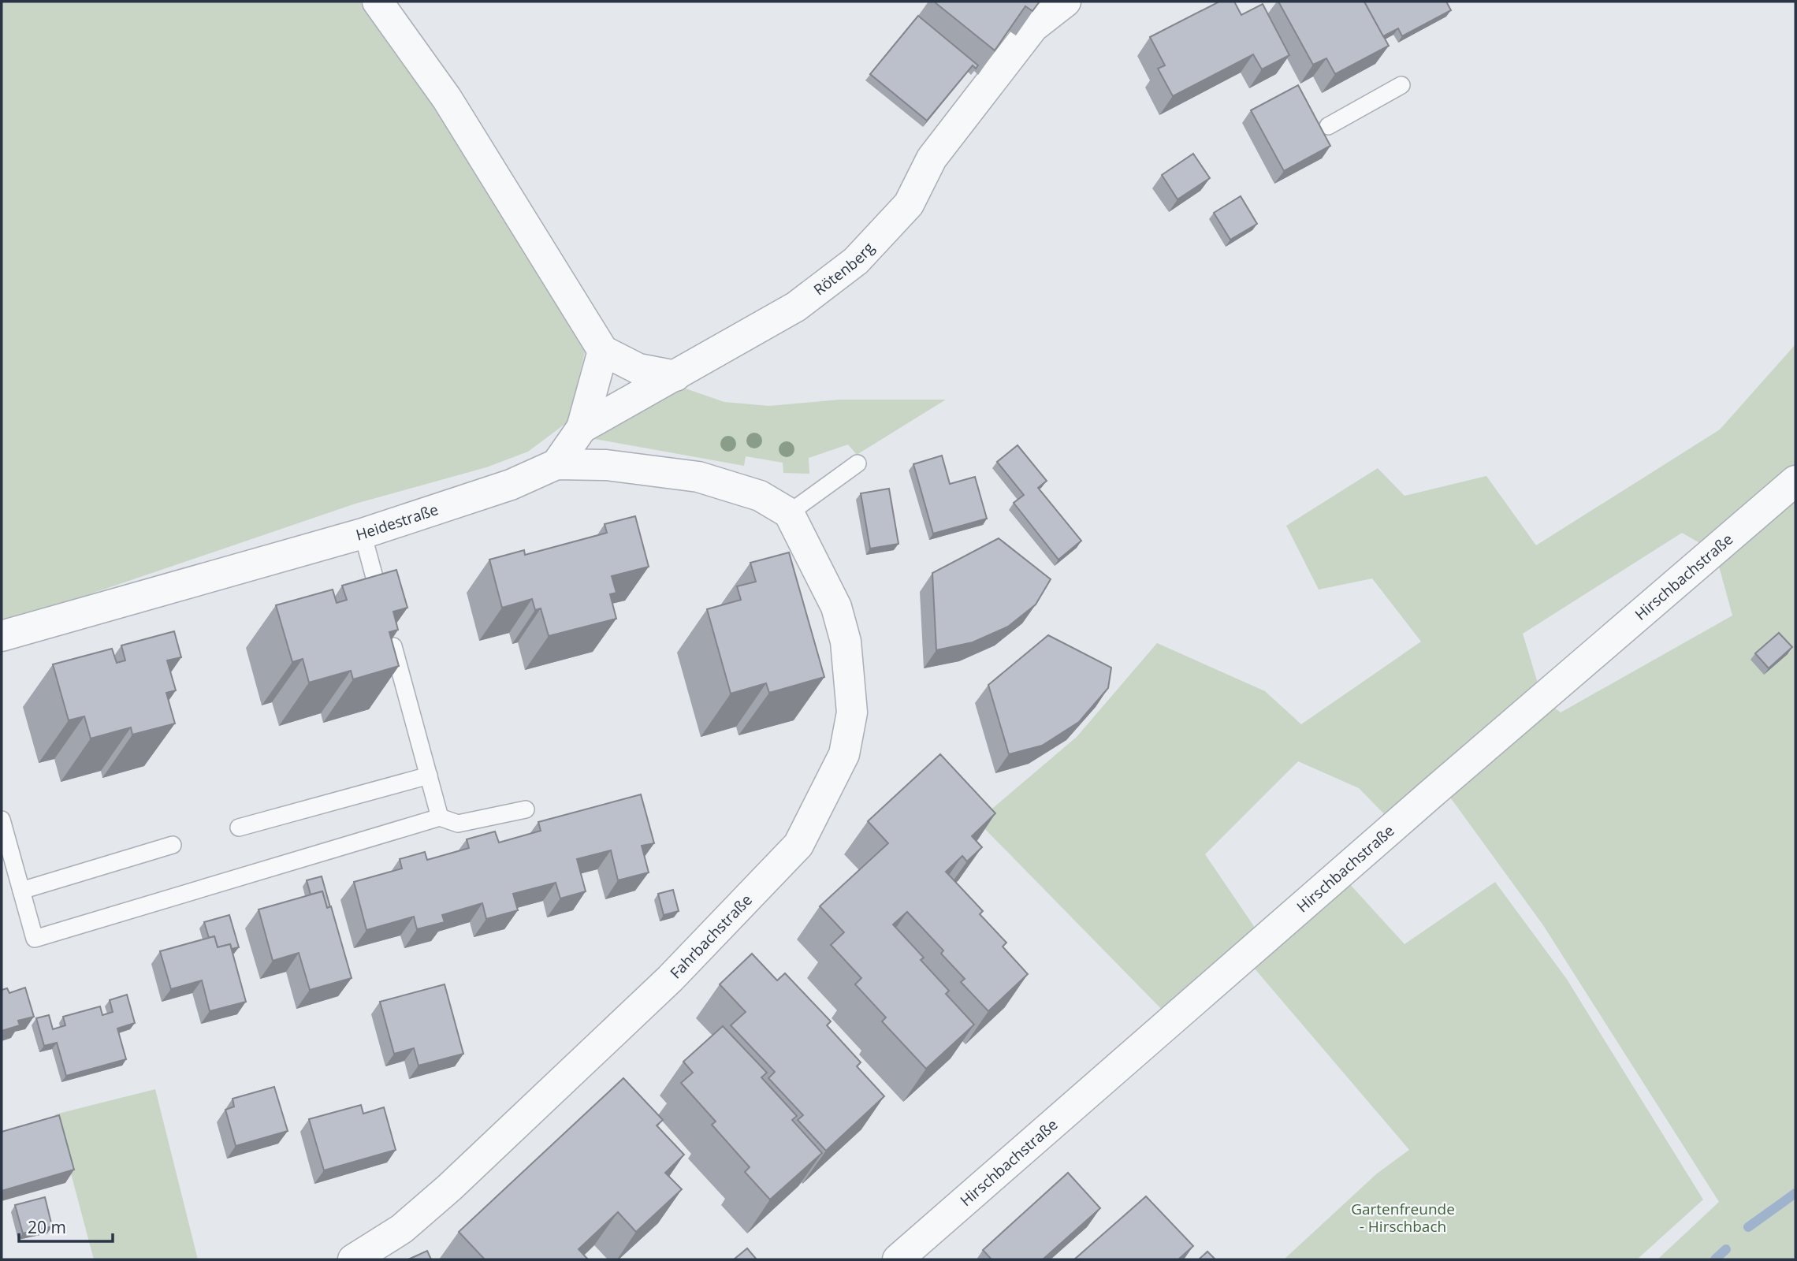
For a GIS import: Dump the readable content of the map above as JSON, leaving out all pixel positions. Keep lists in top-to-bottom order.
{
  "streets": {
    "street": [
      "Rötenberg",
      "Heidestraße",
      "Hirschbachstraße",
      "Fahrbachstraße"
    ]
  },
  "crossings": [
    ["Rötenberg", "Heidestraße"],
    ["Heidestraße", "Fahrbachstraße"]
  ],
  "parks": ["Gartenfreunde - Hirschbach"],
  "scale_bar": "20 m"
}
